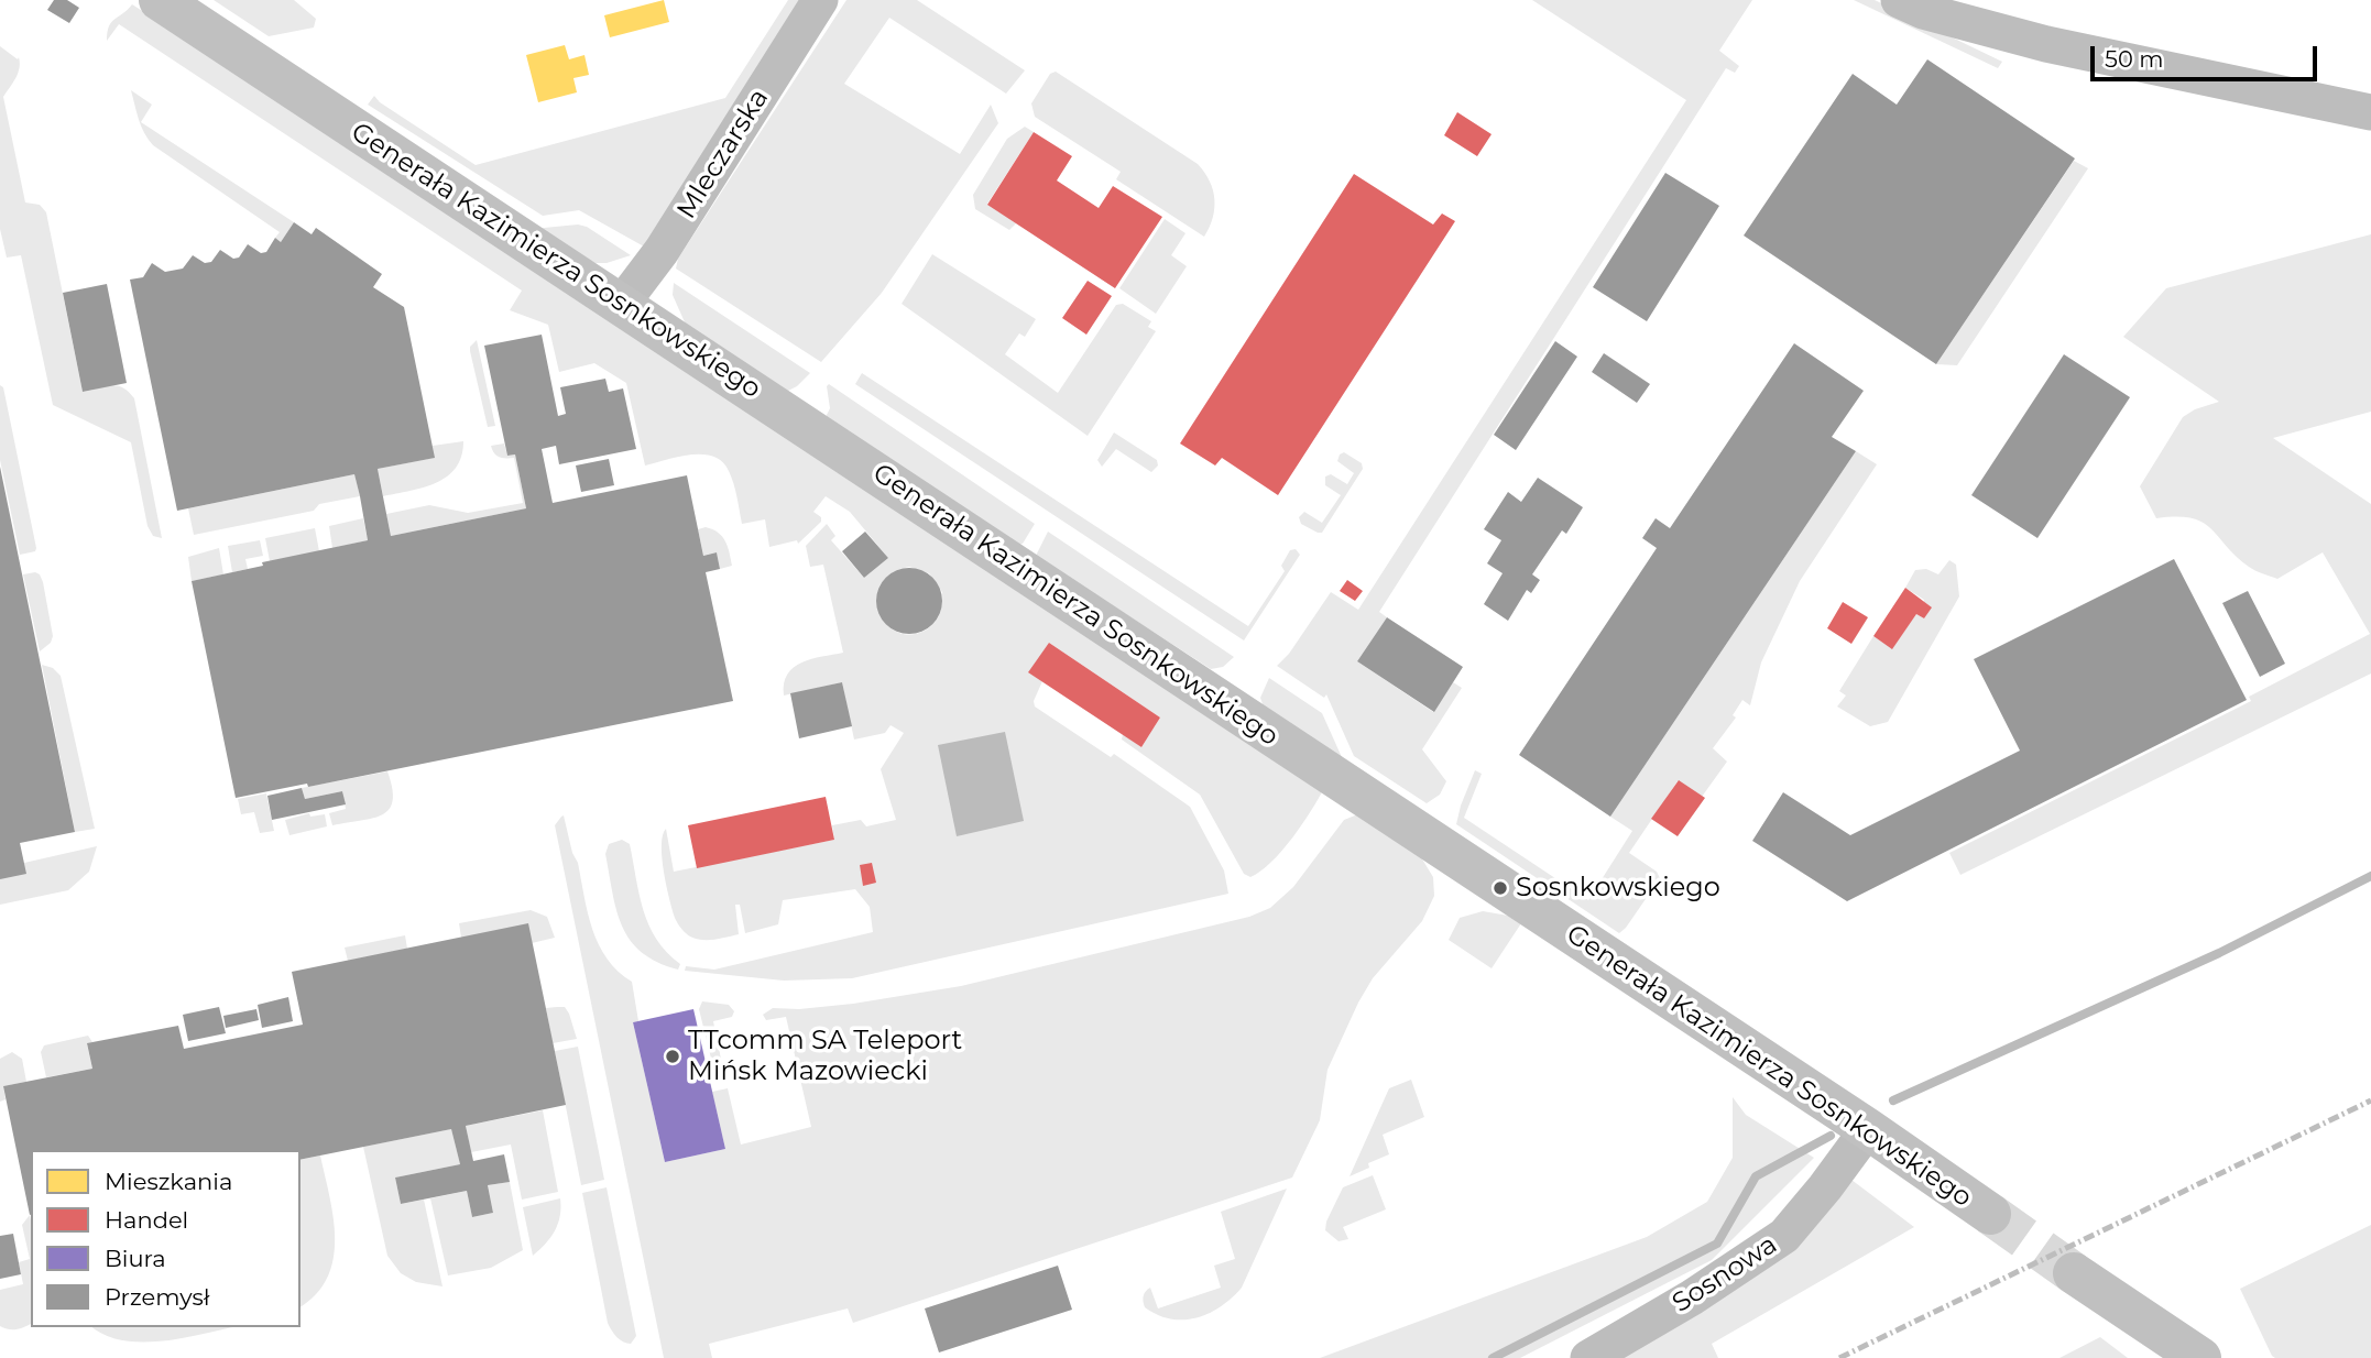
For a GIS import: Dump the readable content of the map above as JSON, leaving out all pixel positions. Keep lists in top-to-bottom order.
{
  "streets": {
    "street": ["Mleczarska", "Generała Kazimierza Sosnkowskiego", "Sosnowa"]
  },
  "crossings": [
    ["Mleczarska", "Generała Kazimierza Sosnkowskiego"],
    ["Generała Kazimierza Sosnkowskiego", "Sosnowa"]
  ],
  "places": ["Sosnkowskiego", "TTcomm SA Teleport Mińsk Mazowiecki"],
  "legend": [
    "Mieszkania",
    "Handel",
    "Biura",
    "Przemysł"
  ],
  "scale_bar": "50 m"
}
